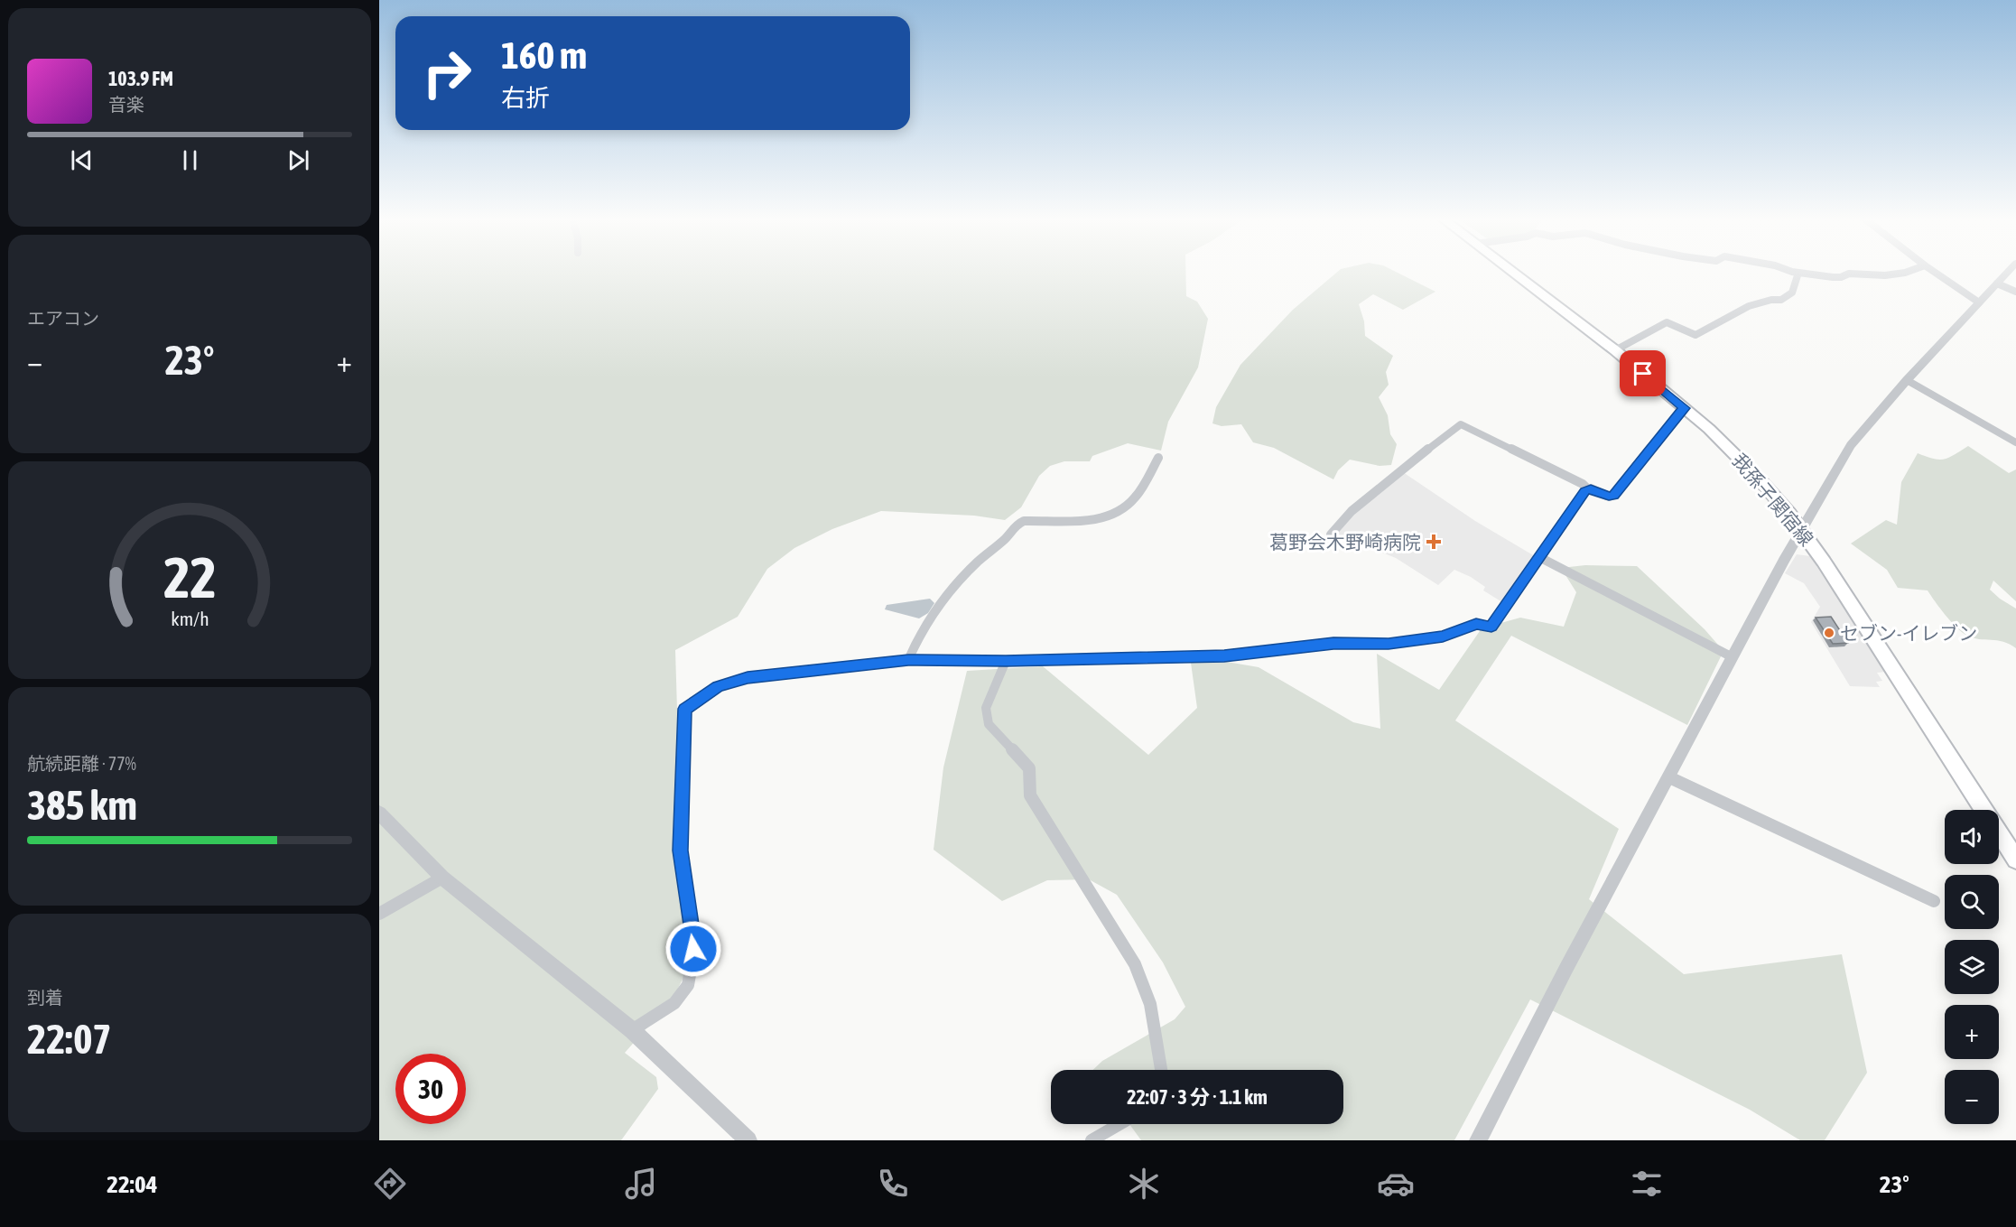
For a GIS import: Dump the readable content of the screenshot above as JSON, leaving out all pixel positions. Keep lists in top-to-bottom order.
{
  "streets": {
    "main road": ["我孫子関宿線"]
  },
  "places": {
    "health": ["葛野会木野崎病院"],
    "other": ["セブン-イレブン"]
  },
  "page": {
    "turn": ["160 m", "右折"],
    "song": ["103.9 FM", "音楽"],
    "tile": [
      "エアコン",
      ["航続距離 · 77%", "385 km"],
      ["到着", "22:07"]
    ],
    "heat": ["−", "23°", "+"],
    "map_buttons": ["+", "−"],
    "limit": "30",
    "trip": "22:07 · 3 分 · 1.1 km",
    "tabs": ["22:04", "23°"],
    "gauge": ["22", "km/h"]
  }
}
